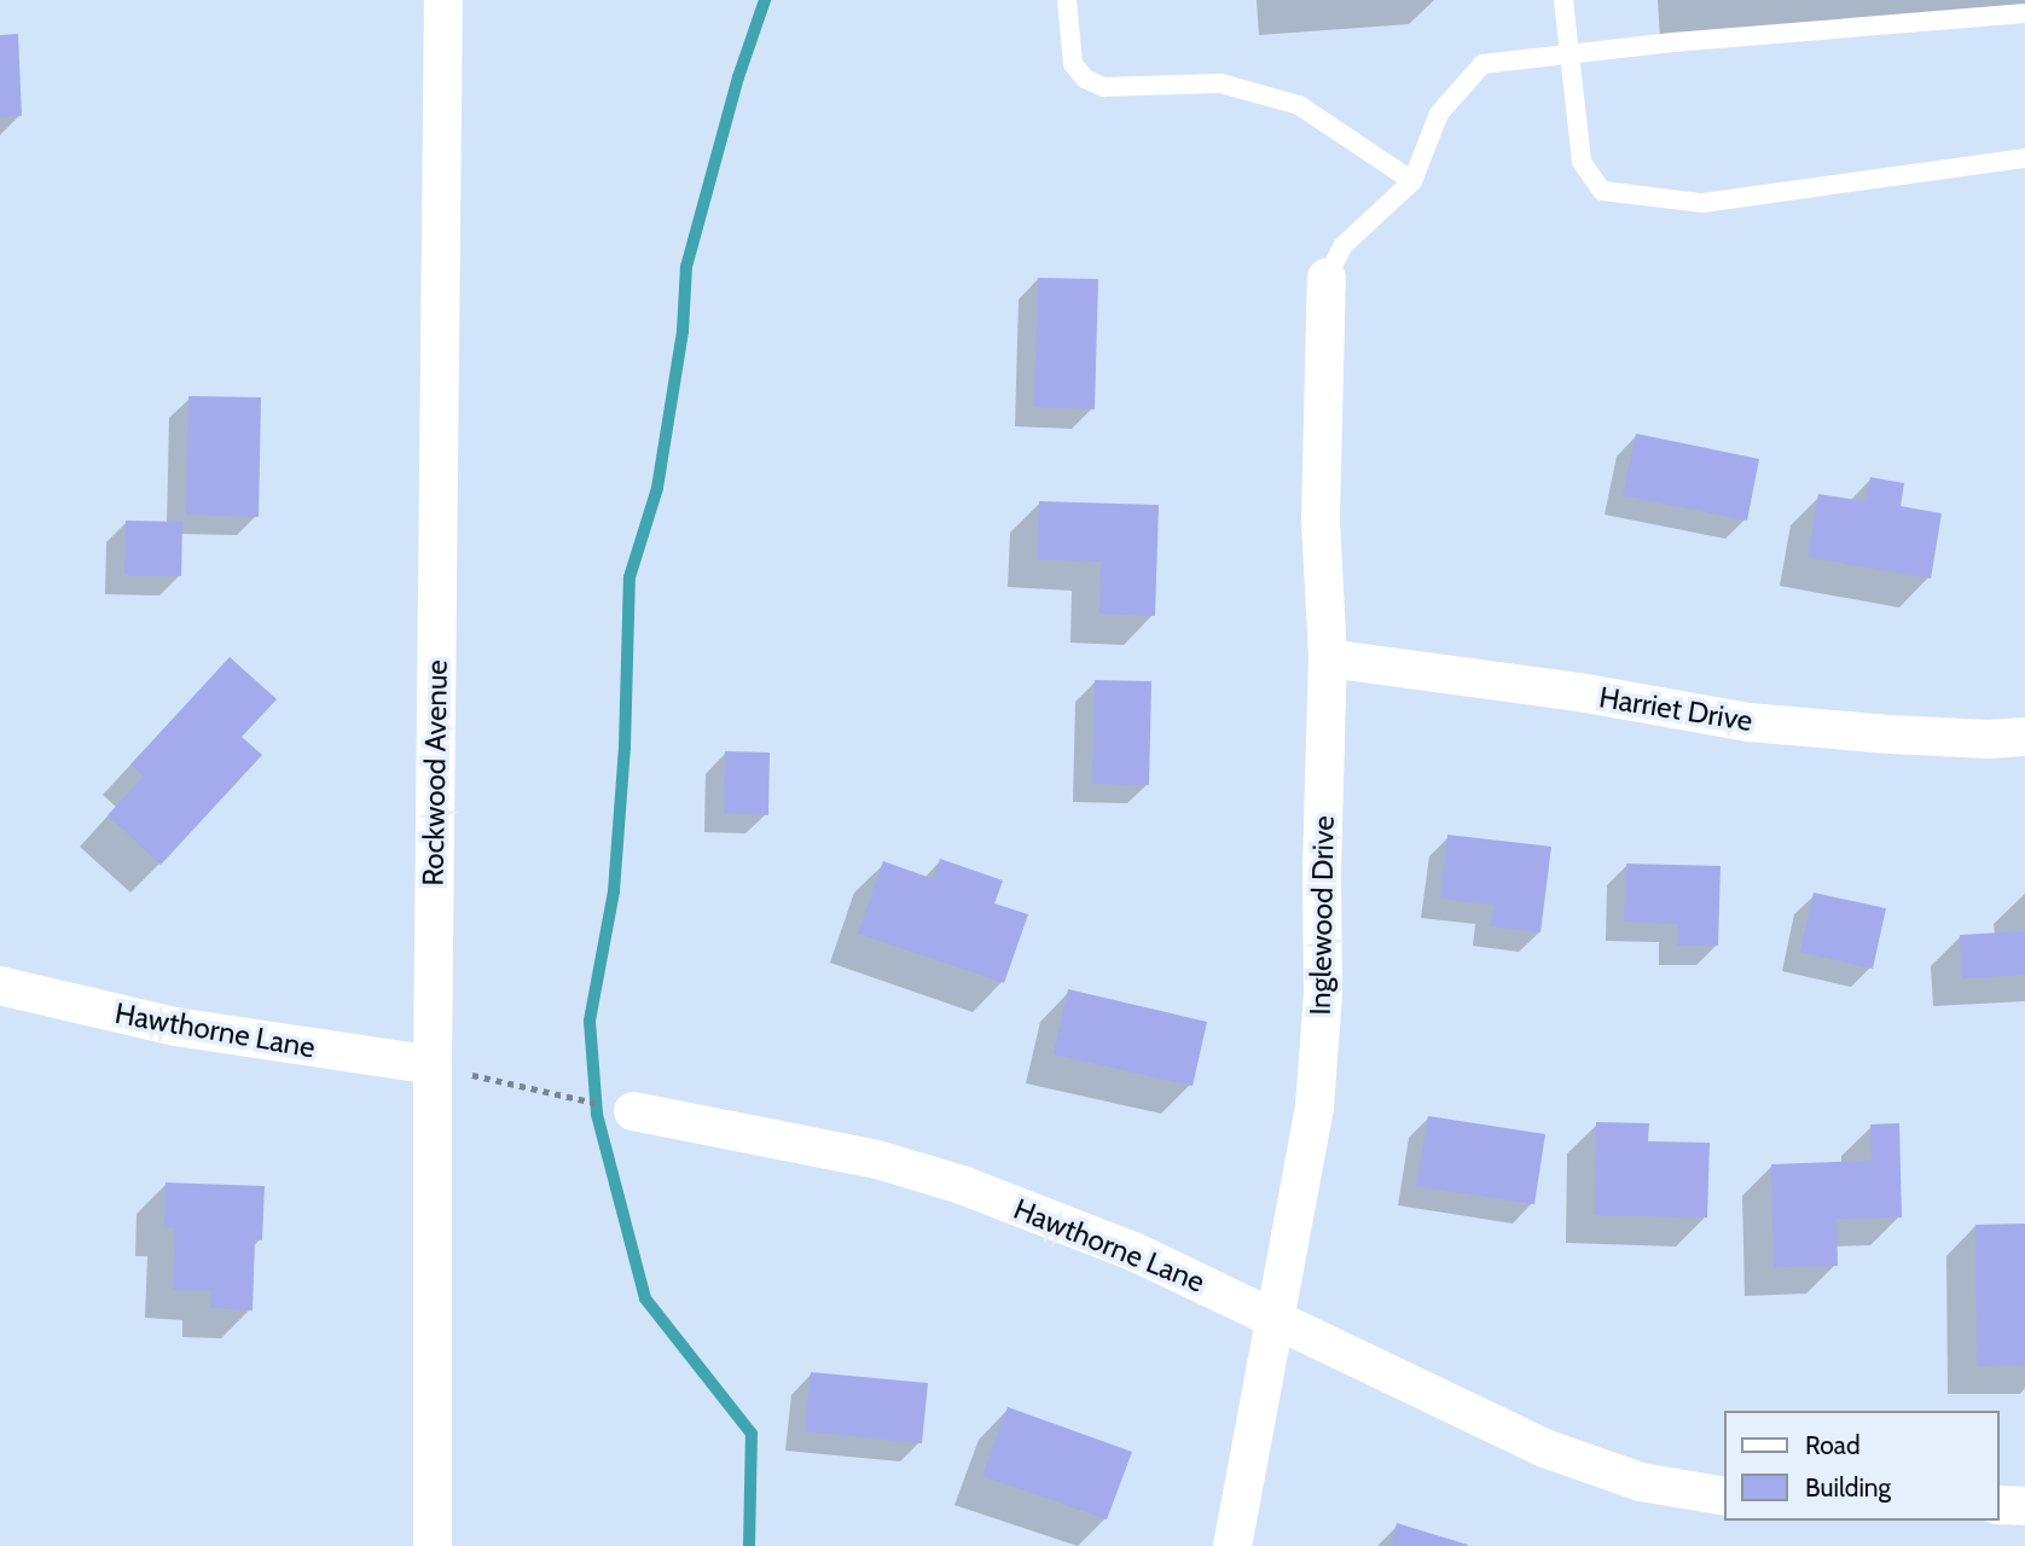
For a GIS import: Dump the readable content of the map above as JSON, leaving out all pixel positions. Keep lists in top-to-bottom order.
{
  "streets": {
    "street": [
      "Harriet Drive",
      "Rockwood Avenue",
      "Inglewood Drive",
      "Hawthorne Lane"
    ]
  },
  "crossings": [
    ["Harriet Drive", "Inglewood Drive"],
    ["Rockwood Avenue", "Hawthorne Lane"],
    ["Inglewood Drive", "Hawthorne Lane"]
  ],
  "legend": ["Road", "Building"]
}
